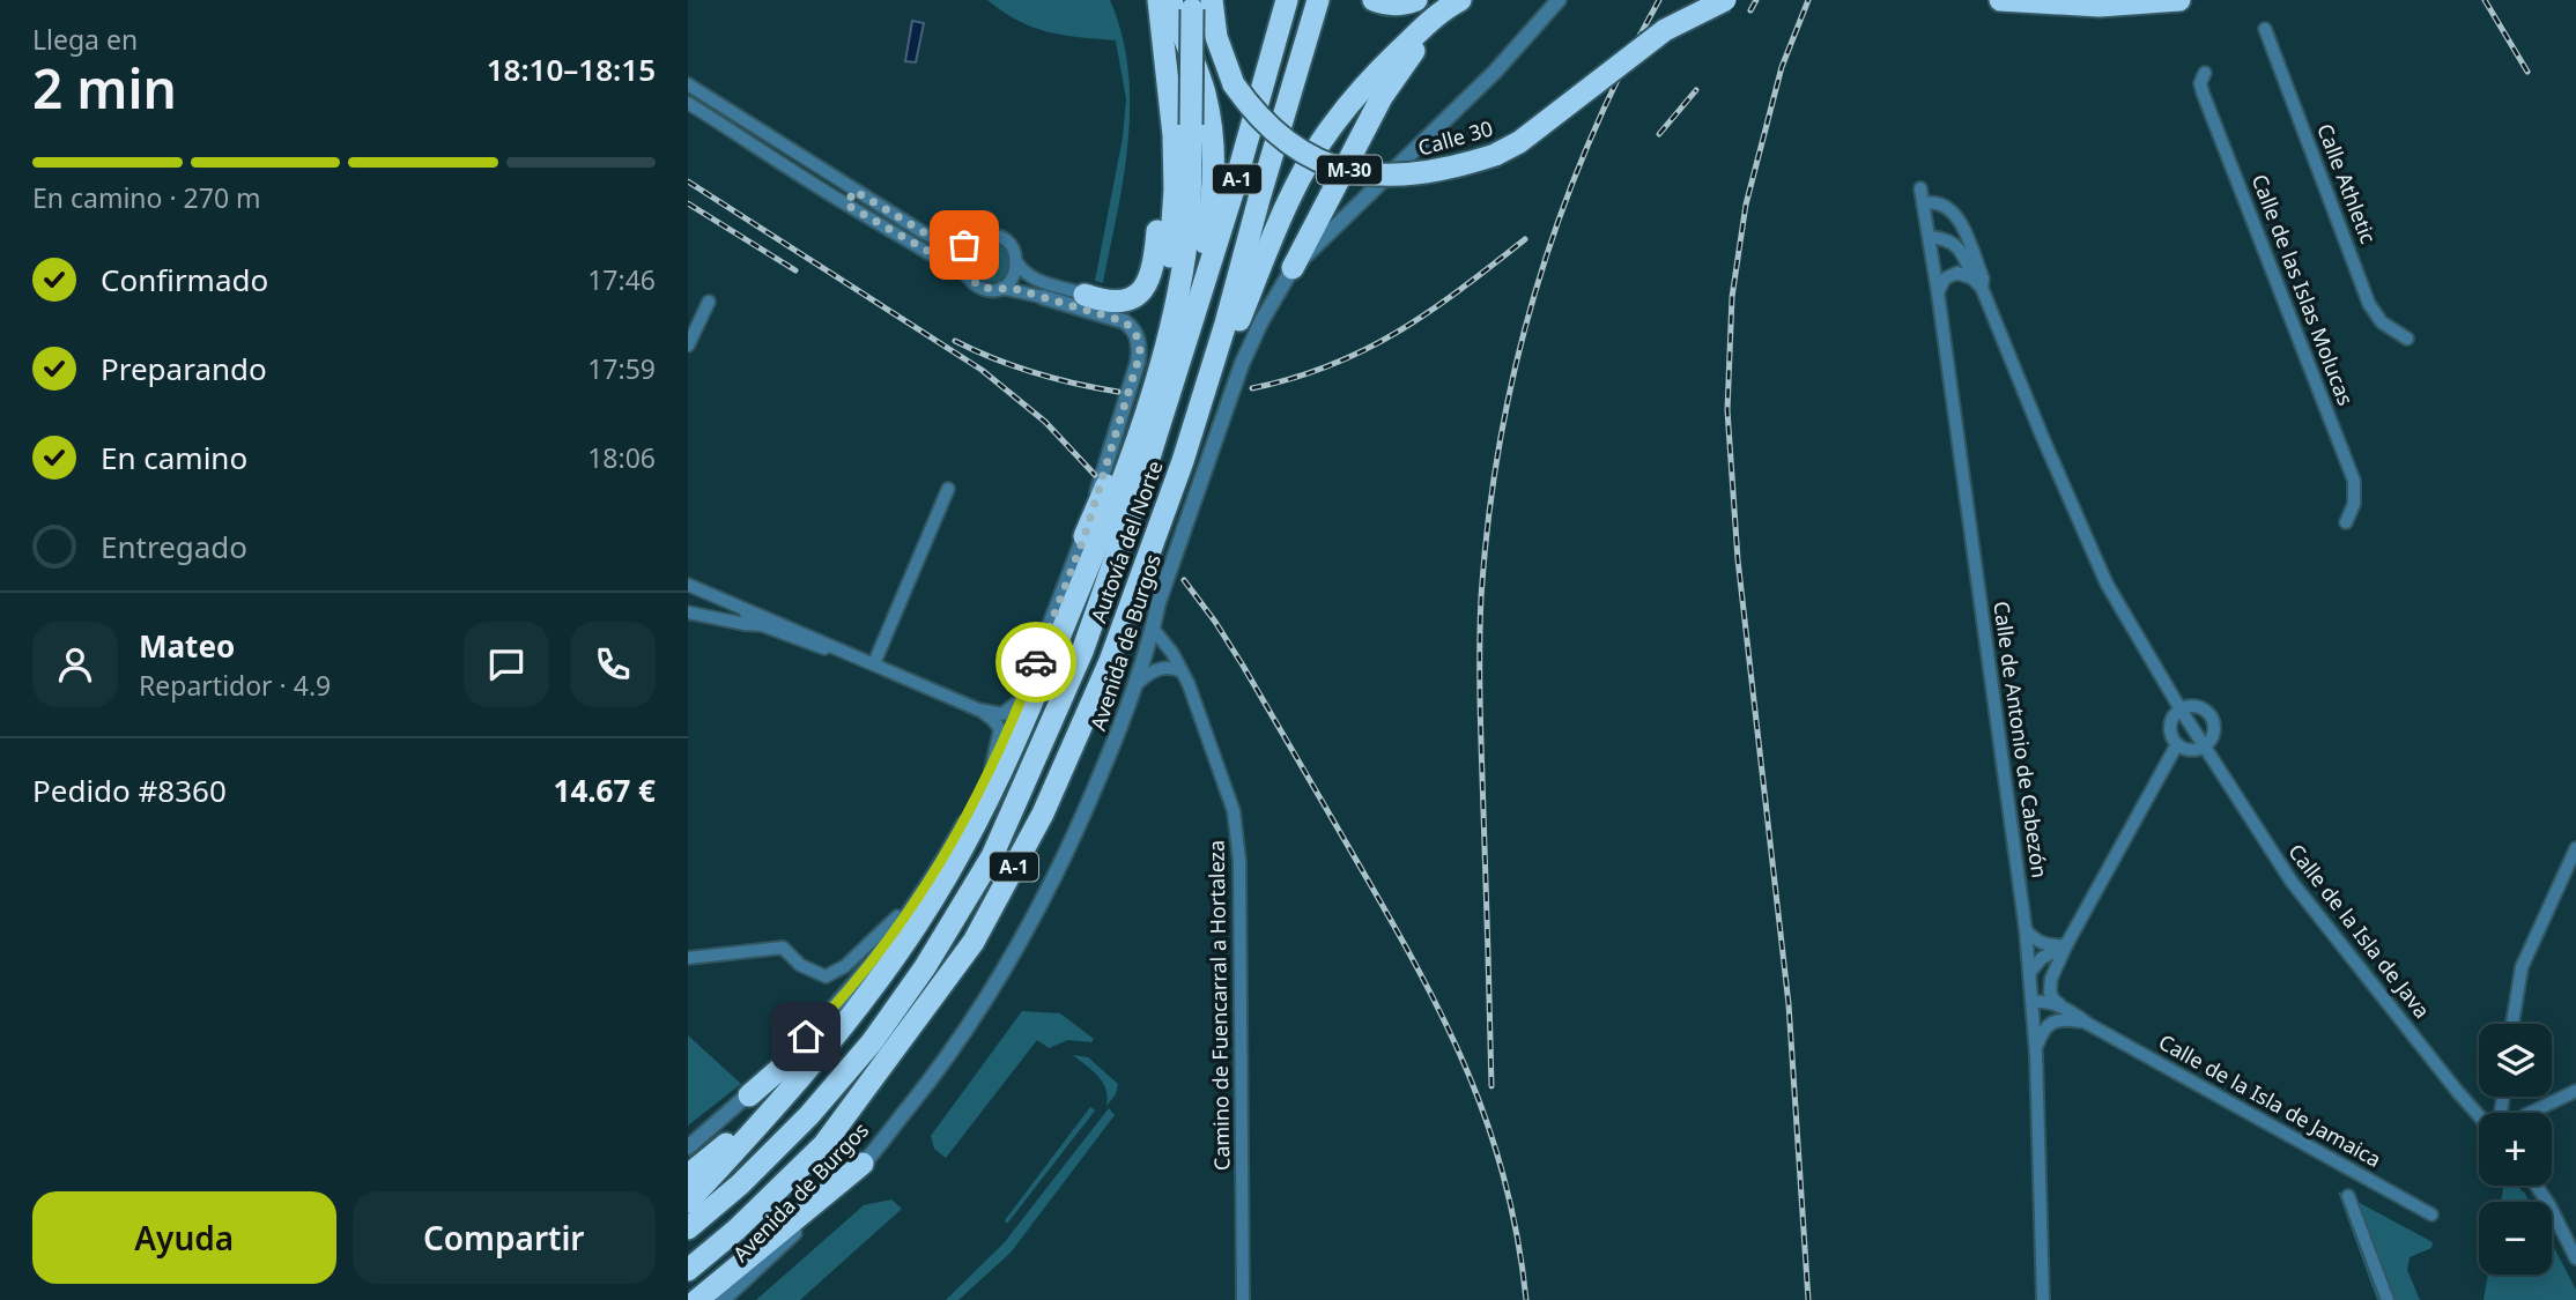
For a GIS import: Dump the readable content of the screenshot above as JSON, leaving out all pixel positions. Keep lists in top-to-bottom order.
{
  "streets": {
    "highway": [
      "Calle 30",
      "M-30",
      "A-1",
      "Autovía del Norte"
    ],
    "street": [
      "Calle Athletic",
      "Calle de las Islas Molucas",
      "Avenida de Burgos",
      "Calle de Antonio de Cabezón",
      "Calle de la Isla de Java",
      "Camino de Fuencarral a Hortaleza",
      "Calle de la Isla de Jamaica"
    ]
  },
  "crossings": [
    ["Avenida de Burgos", "Camino de Fuencarral a Hortaleza"],
    ["Calle de Antonio de Cabezón", "Calle de la Isla de Java"],
    ["Calle de Antonio de Cabezón", "Calle de la Isla de Jamaica"]
  ],
  "page": {
    "heading": ["2 min", "Llega en", "18:10–18:15"],
    "panel": [
      "Mateo",
      "Repartidor · 4.9",
      "Pedido #8360",
      "14.67 €"
    ],
    "bar": "En camino · 270 m",
    "list": [
      ["Confirmado", "17:46"],
      ["Preparando", "17:59"],
      ["En camino", "18:06"],
      "Entregado"
    ],
    "map_buttons": ["+", "−"],
    "buttons": ["Ayuda", "Compartir"]
  }
}
